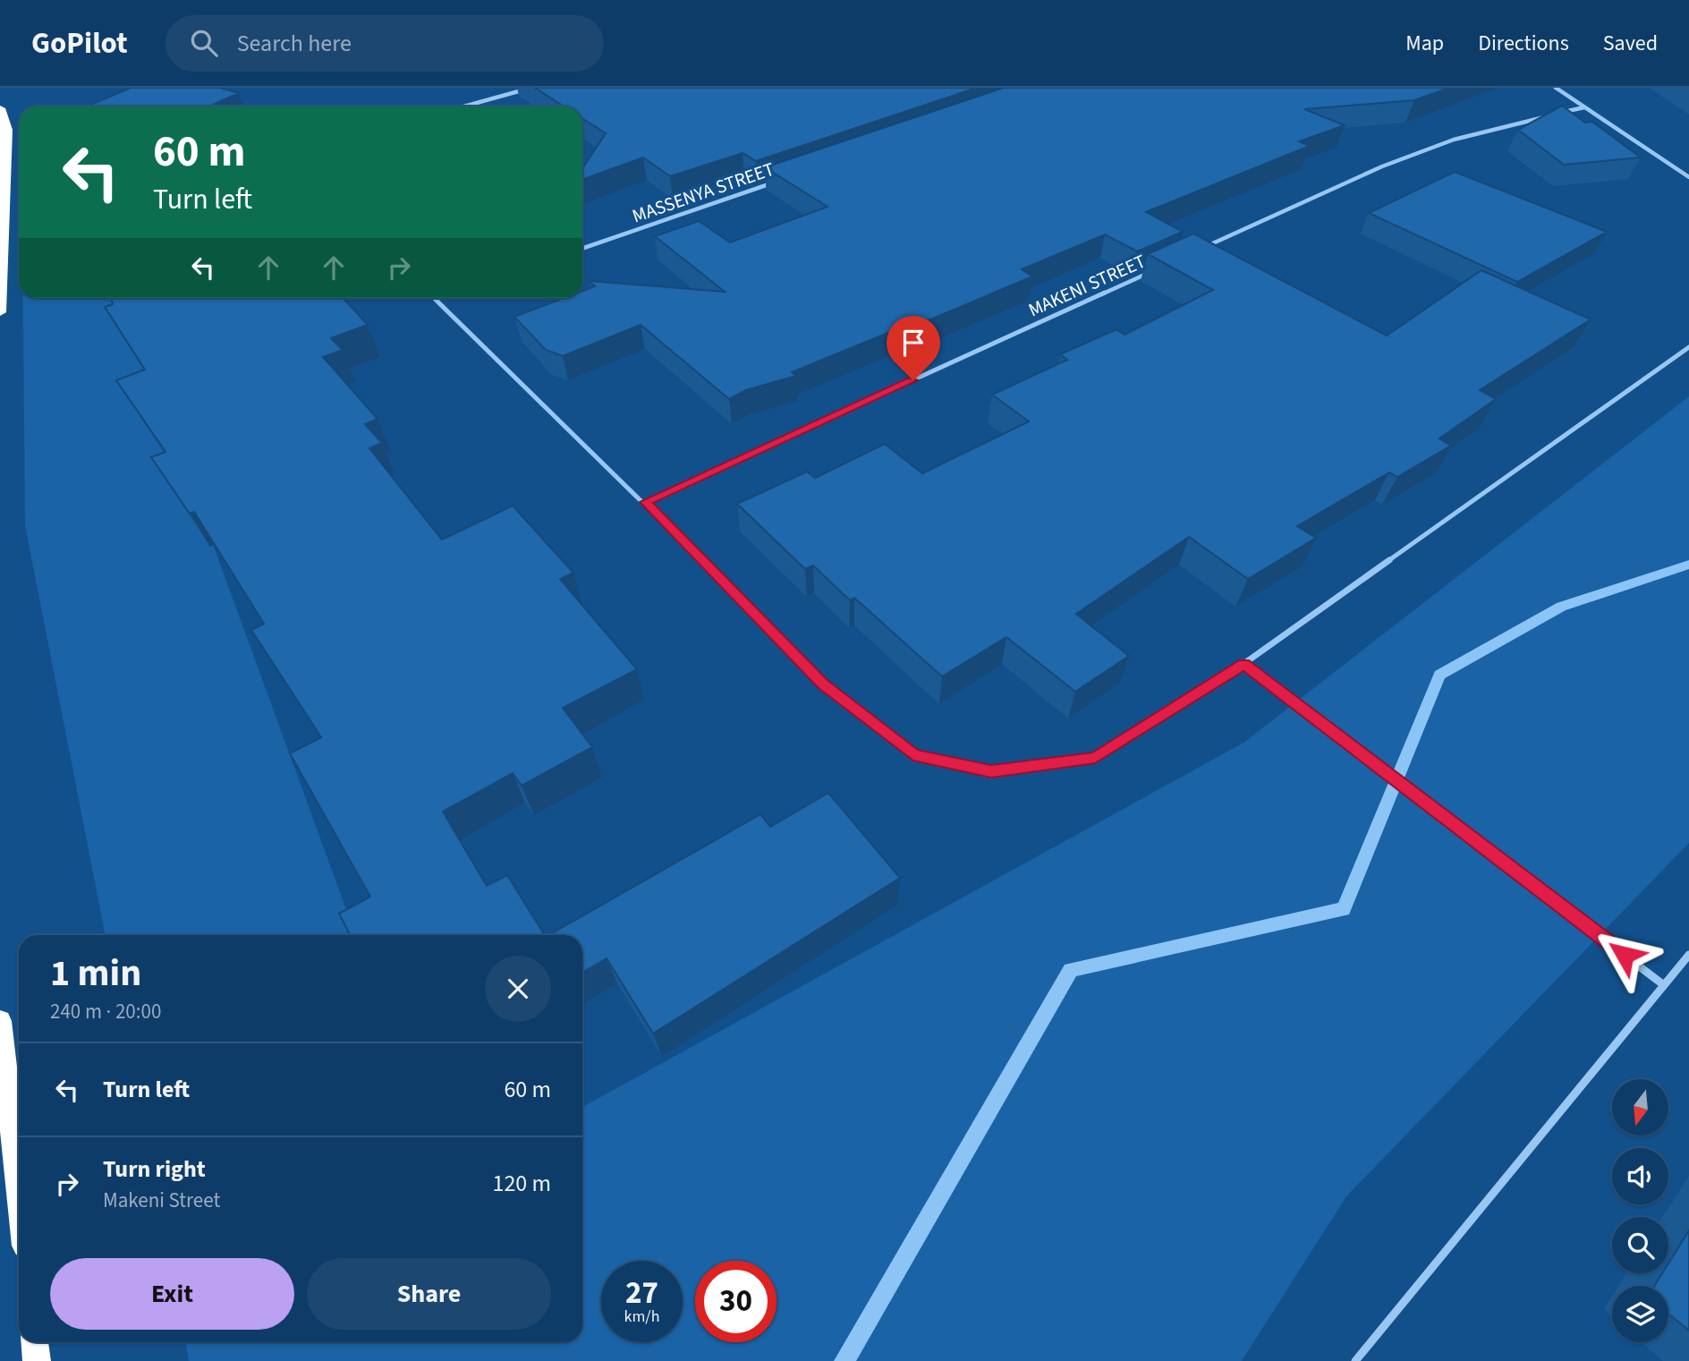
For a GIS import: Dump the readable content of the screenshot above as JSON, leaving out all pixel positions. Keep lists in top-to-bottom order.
{
  "streets": {
    "street": ["MASSENYA STREET", "MAKENI STREET"]
  },
  "north": "bottom",
  "page": {
    "header": "GoPilot",
    "search": "Search here",
    "nav": ["Map", "Directions", "Saved"],
    "turn": ["60 m", "Turn left"],
    "heading": ["1 min", "240 m · 20:00"],
    "list": [
      {
        "name": "Turn left",
        "value": "60 m"
      },
      {
        "name": "Turn right",
        "note": "Makeni Street",
        "value": "120 m"
      }
    ],
    "buttons": ["Exit", "Share"],
    "speed": "27 km/h",
    "limit": "30"
  }
}
